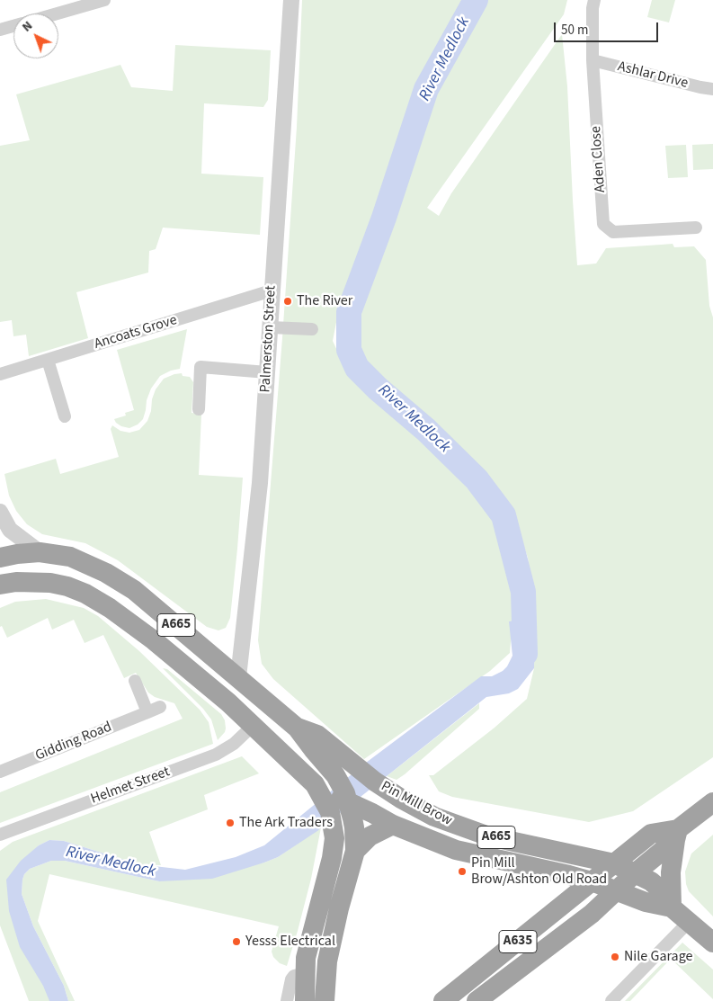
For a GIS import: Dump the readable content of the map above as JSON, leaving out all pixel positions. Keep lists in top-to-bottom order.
{
  "streets": {
    "highway": ["A665", "Pin Mill Brow", "A635"],
    "street": [
      "Ashlar Drive",
      "Aden Close",
      "Ancoats Grove",
      "Palmerston Street",
      "Gidding Road",
      "Helmet Street"
    ]
  },
  "crossings": [
    ["Ashlar Drive", "Aden Close"],
    ["Ancoats Grove", "Palmerston Street"],
    ["Palmerston Street", "A665"],
    ["A665", "Pin Mill Brow"],
    ["A665", "A635"],
    ["Helmet Street", "Pin Mill Brow"],
    ["Pin Mill Brow", "A635"]
  ],
  "water": ["River Medlock"],
  "places": [
    "The River",
    "The Ark Traders",
    "Pin Mill Brow/Ashton Old Road",
    "Yesss Electrical",
    "Nile Garage"
  ],
  "scale_bar": "50 m",
  "north": "top left"
}
